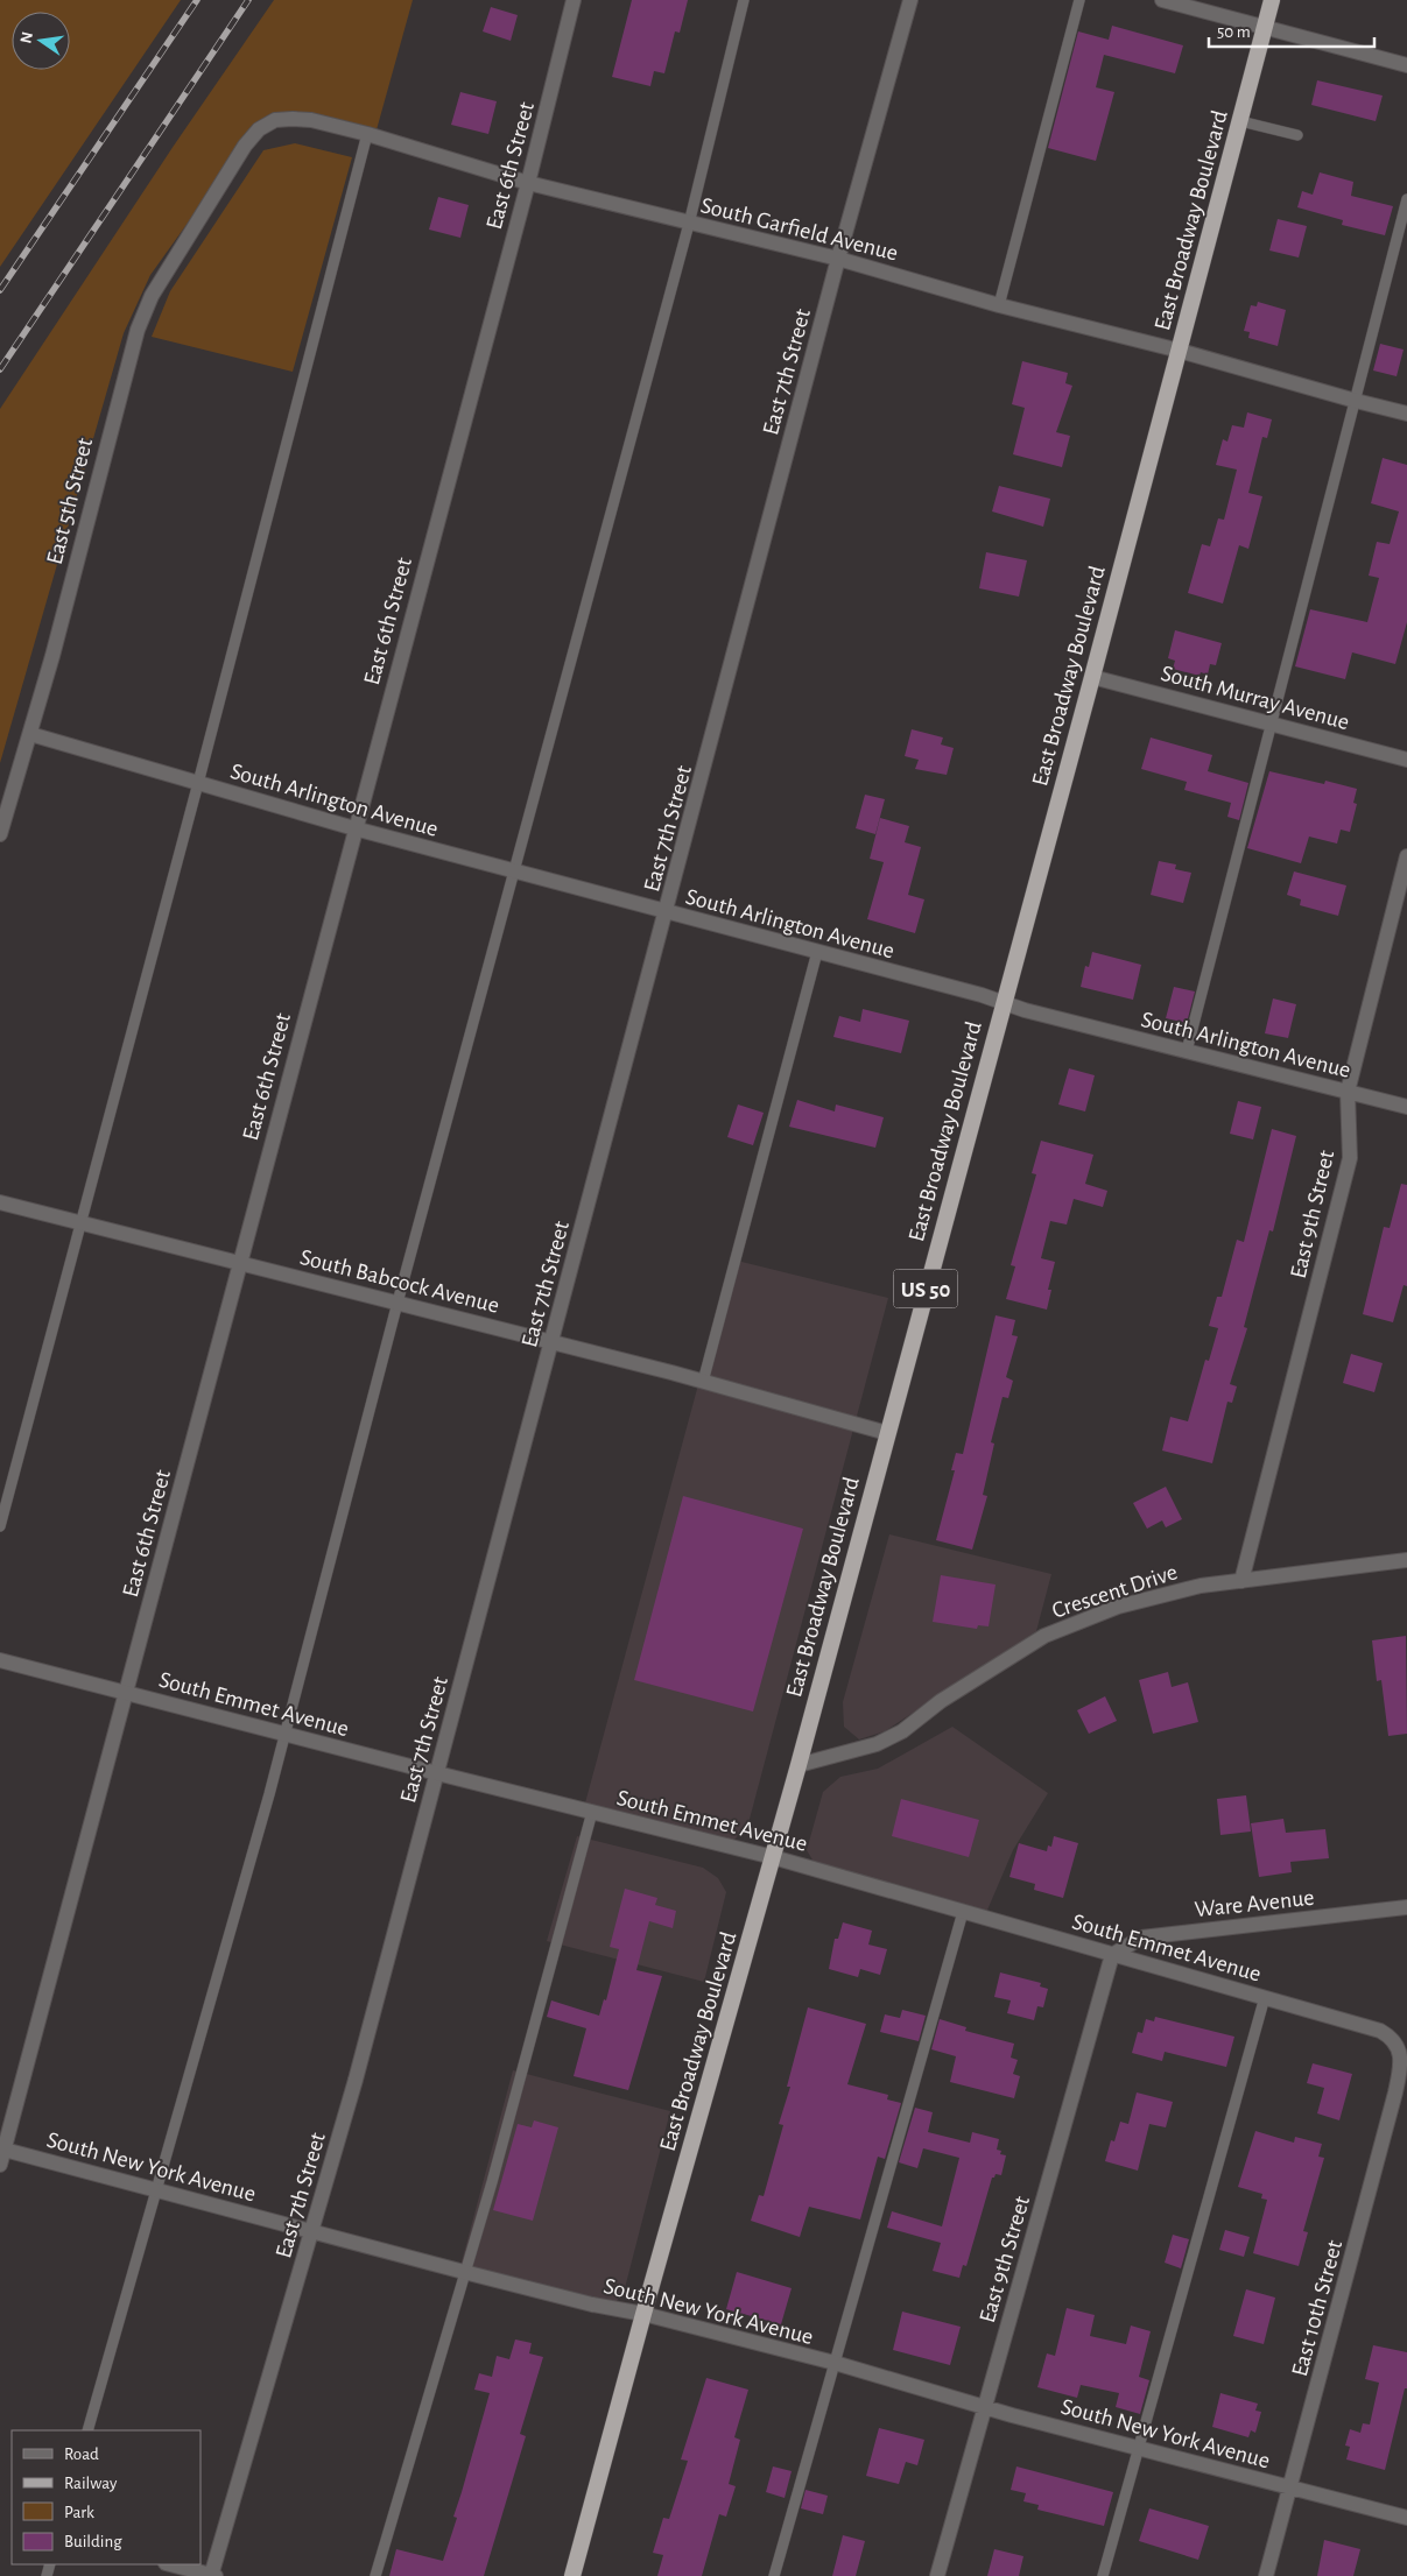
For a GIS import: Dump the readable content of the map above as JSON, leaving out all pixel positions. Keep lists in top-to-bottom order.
{
  "streets": {
    "highway": ["East Broadway Boulevard", "US 50"],
    "street": [
      "East 6th Street",
      "South Garfield Avenue",
      "East 7th Street",
      "East 5th Street",
      "South Murray Avenue",
      "South Arlington Avenue",
      "East 9th Street",
      "South Babcock Avenue",
      "Crescent Drive",
      "South Emmet Avenue",
      "Ware Avenue",
      "South New York Avenue",
      "East 10th Street"
    ]
  },
  "crossings": [
    ["East 6th Street", "South Garfield Avenue"],
    ["East 6th Street", "South Arlington Avenue"],
    ["East 6th Street", "South Babcock Avenue"],
    ["East 6th Street", "South Emmet Avenue"],
    ["East 6th Street", "South New York Avenue"],
    ["East Broadway Boulevard", "South Garfield Avenue"],
    ["East Broadway Boulevard", "South Murray Avenue"],
    ["East Broadway Boulevard", "South Arlington Avenue"],
    ["East Broadway Boulevard", "South Babcock Avenue"],
    ["East Broadway Boulevard", "Crescent Drive"],
    ["East Broadway Boulevard", "South Emmet Avenue"],
    ["East Broadway Boulevard", "South New York Avenue"],
    ["South Garfield Avenue", "East 7th Street"],
    ["South Garfield Avenue", "East 5th Street"],
    ["East 7th Street", "South Arlington Avenue"],
    ["East 7th Street", "South Babcock Avenue"],
    ["East 7th Street", "South Emmet Avenue"],
    ["East 7th Street", "South New York Avenue"],
    ["East 5th Street", "South Arlington Avenue"],
    ["South Arlington Avenue", "East 9th Street"],
    ["East 9th Street", "Crescent Drive"],
    ["East 9th Street", "South Emmet Avenue"],
    ["East 9th Street", "Ware Avenue"],
    ["East 9th Street", "South New York Avenue"],
    ["South Emmet Avenue", "Ware Avenue"],
    ["South Emmet Avenue", "East 10th Street"],
    ["South New York Avenue", "East 10th Street"]
  ],
  "legend": [
    "Road",
    "Railway",
    "Park",
    "Building"
  ],
  "scale_bar": "50 m",
  "north": "left"
}
